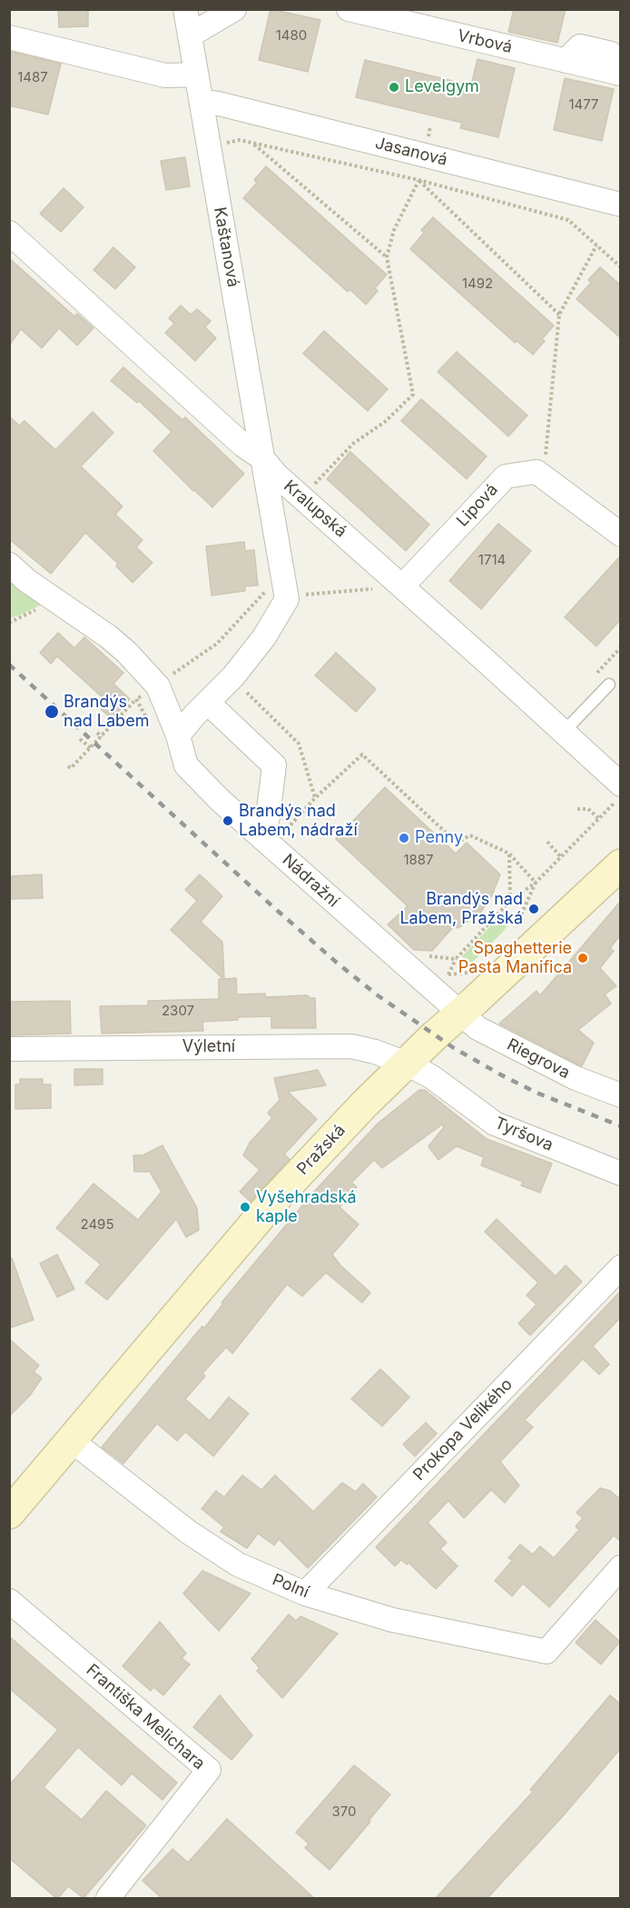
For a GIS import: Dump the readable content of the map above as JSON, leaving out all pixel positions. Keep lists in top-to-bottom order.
{
  "streets": {
    "main road": ["Pražská"],
    "street": [
      "Vrbová",
      "Jasanová",
      "Kaštanová",
      "Lipová",
      "Kralupská",
      "Nádražní",
      "Výletní",
      "Riegrova",
      "Tyršova",
      "Prokopa Velikého",
      "Polní",
      "Františka Melichara"
    ]
  },
  "crossings": [
    ["Jasanová", "Kaštanová"],
    ["Kaštanová", "Kralupská"],
    ["Lipová", "Kralupská"],
    ["Nádražní", "Riegrova"],
    ["Nádražní", "Pražská"],
    ["Výletní", "Tyršova"],
    ["Výletní", "Pražská"],
    ["Riegrova", "Pražská"],
    ["Tyršova", "Pražská"],
    ["Pražská", "Polní"],
    ["Prokopa Velikého", "Polní"]
  ],
  "places": [
    "Levelgym",
    "Brandýs nad Labem",
    "Brandýs nad Labem, nádraží",
    "Penny",
    "Brandýs nad Labem, Pražská",
    "Spaghetterie Pasta Manifica",
    "Vyšehradská kaple"
  ],
  "house_numbers": [
    "1480",
    "1487",
    "1477",
    "1492",
    "1714",
    "1887",
    "2307",
    "2495",
    "370"
  ]
}
